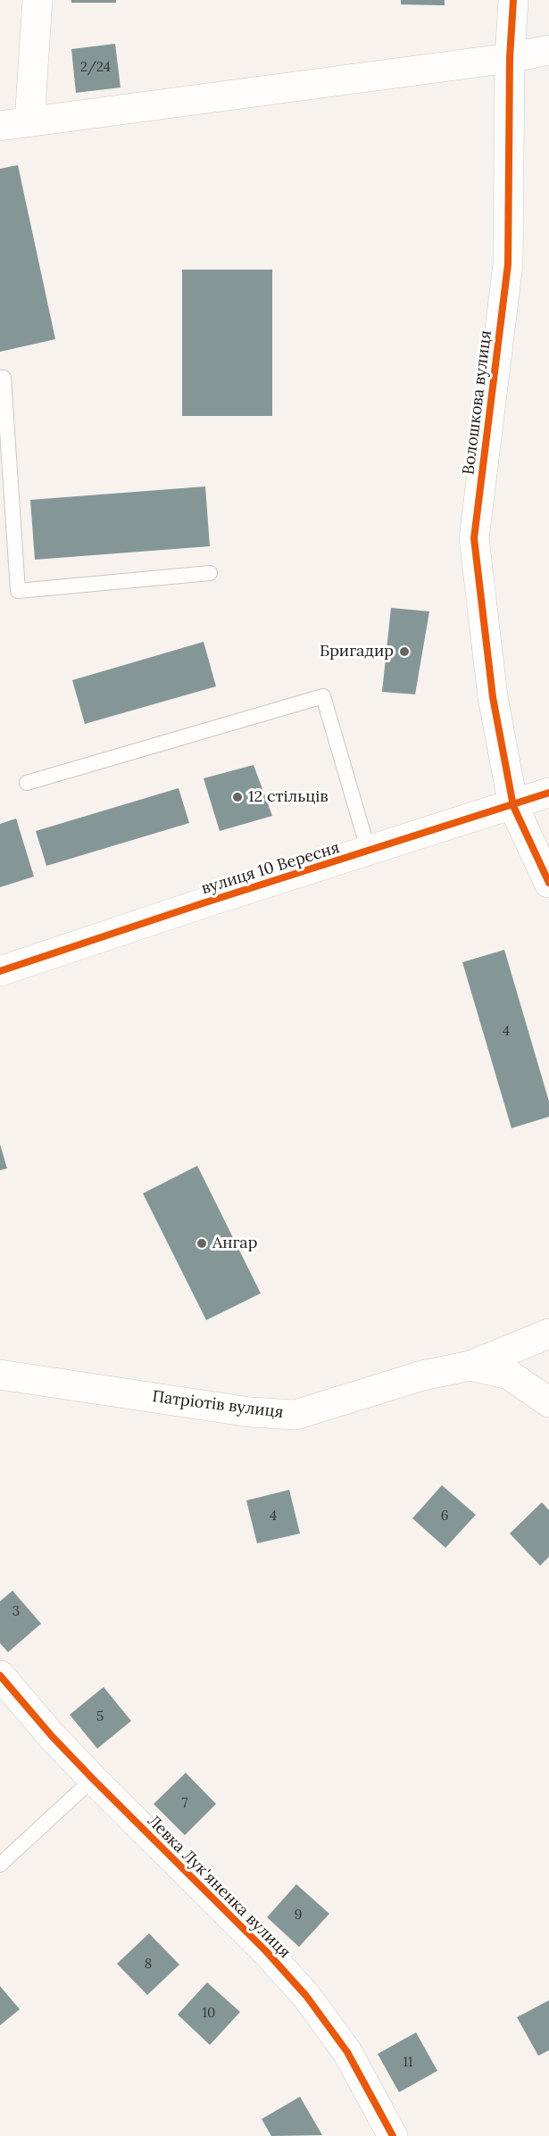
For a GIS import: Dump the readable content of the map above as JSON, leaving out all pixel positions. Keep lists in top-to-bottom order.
{
  "streets": {
    "street": [
      "Волошкова вулиця",
      "вулиця 10 Вересня",
      "Патріотів вулиця",
      "Левка Лук'яненка вулиця"
    ]
  },
  "crossings": [
    ["Волошкова вулиця", "вулиця 10 Вересня"]
  ],
  "places": ["Бригадир", "12 стільців", "Ангар"],
  "house_numbers": [
    "2/24",
    "4",
    "4",
    "6",
    "3",
    "5",
    "7",
    "9",
    "8",
    "10",
    "11"
  ]
}
